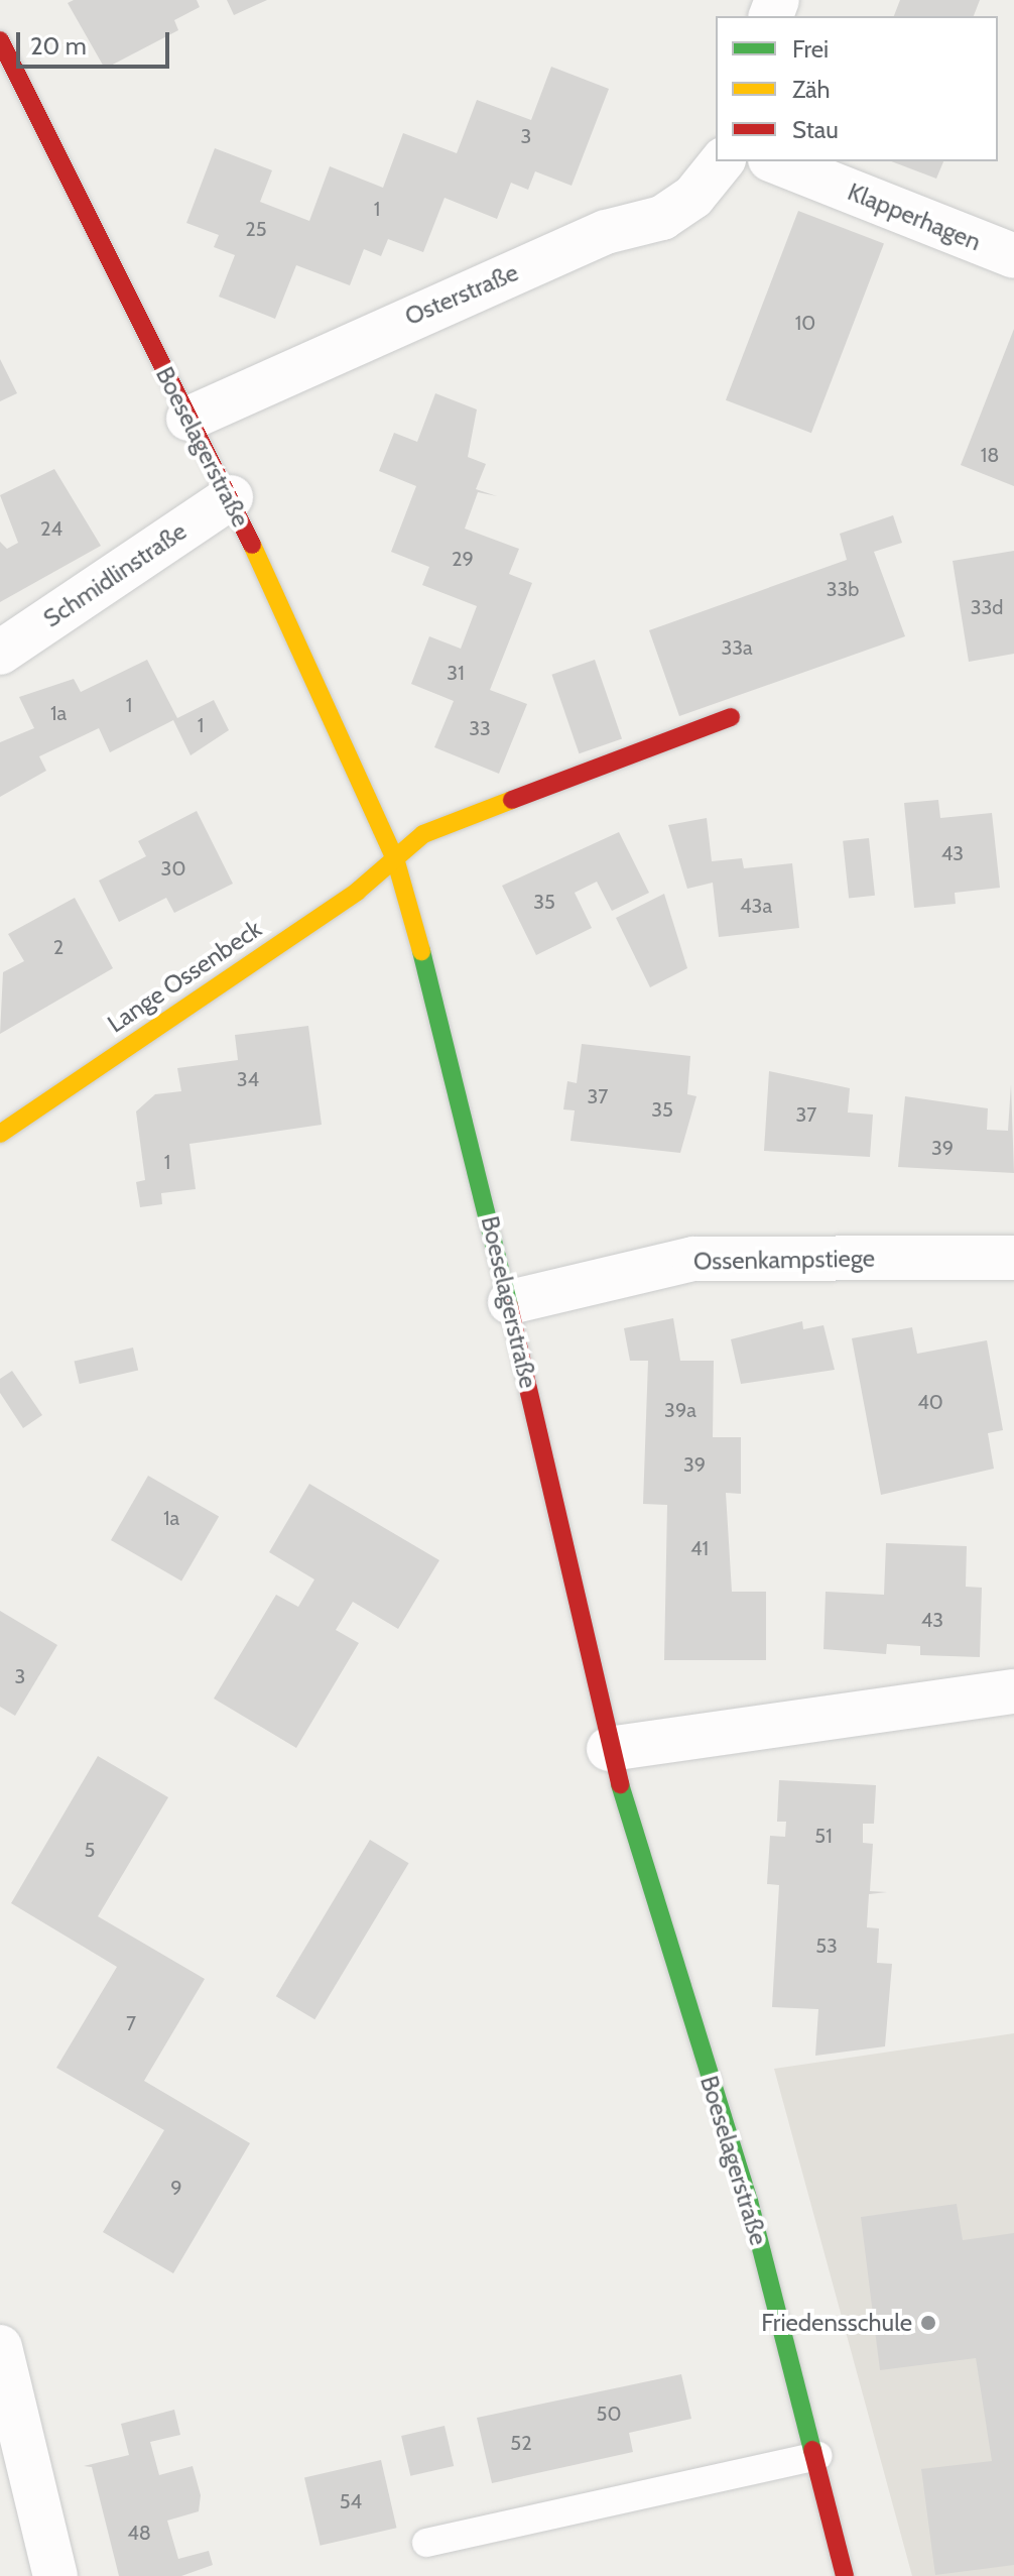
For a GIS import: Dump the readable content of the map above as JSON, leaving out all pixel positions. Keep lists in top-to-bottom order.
{
  "streets": {
    "street": [
      "Klapperhagen",
      "Osterstraße",
      "Boeselagerstraße",
      "Schmidlinstraße",
      "Lange Ossenbeck",
      "Ossenkampstiege"
    ]
  },
  "crossings": [
    ["Osterstraße", "Boeselagerstraße"],
    ["Boeselagerstraße", "Schmidlinstraße"],
    ["Boeselagerstraße", "Lange Ossenbeck"],
    ["Boeselagerstraße", "Ossenkampstiege"]
  ],
  "places": ["Friedensschule"],
  "house_numbers": [
    "3",
    "1",
    "25",
    "10",
    "18",
    "24",
    "29",
    "33b",
    "33d",
    "33a",
    "31",
    "1",
    "1a",
    "1",
    "33",
    "43",
    "30",
    "35",
    "43a",
    "2",
    "34",
    "37",
    "35",
    "37",
    "39",
    "1",
    "40",
    "39a",
    "39",
    "1a",
    "41",
    "43",
    "3",
    "51",
    "5",
    "53",
    "7",
    "9",
    "50",
    "52",
    "54",
    "48"
  ],
  "legend": ["Frei", "Zäh", "Stau"],
  "scale_bar": "20 m"
}
